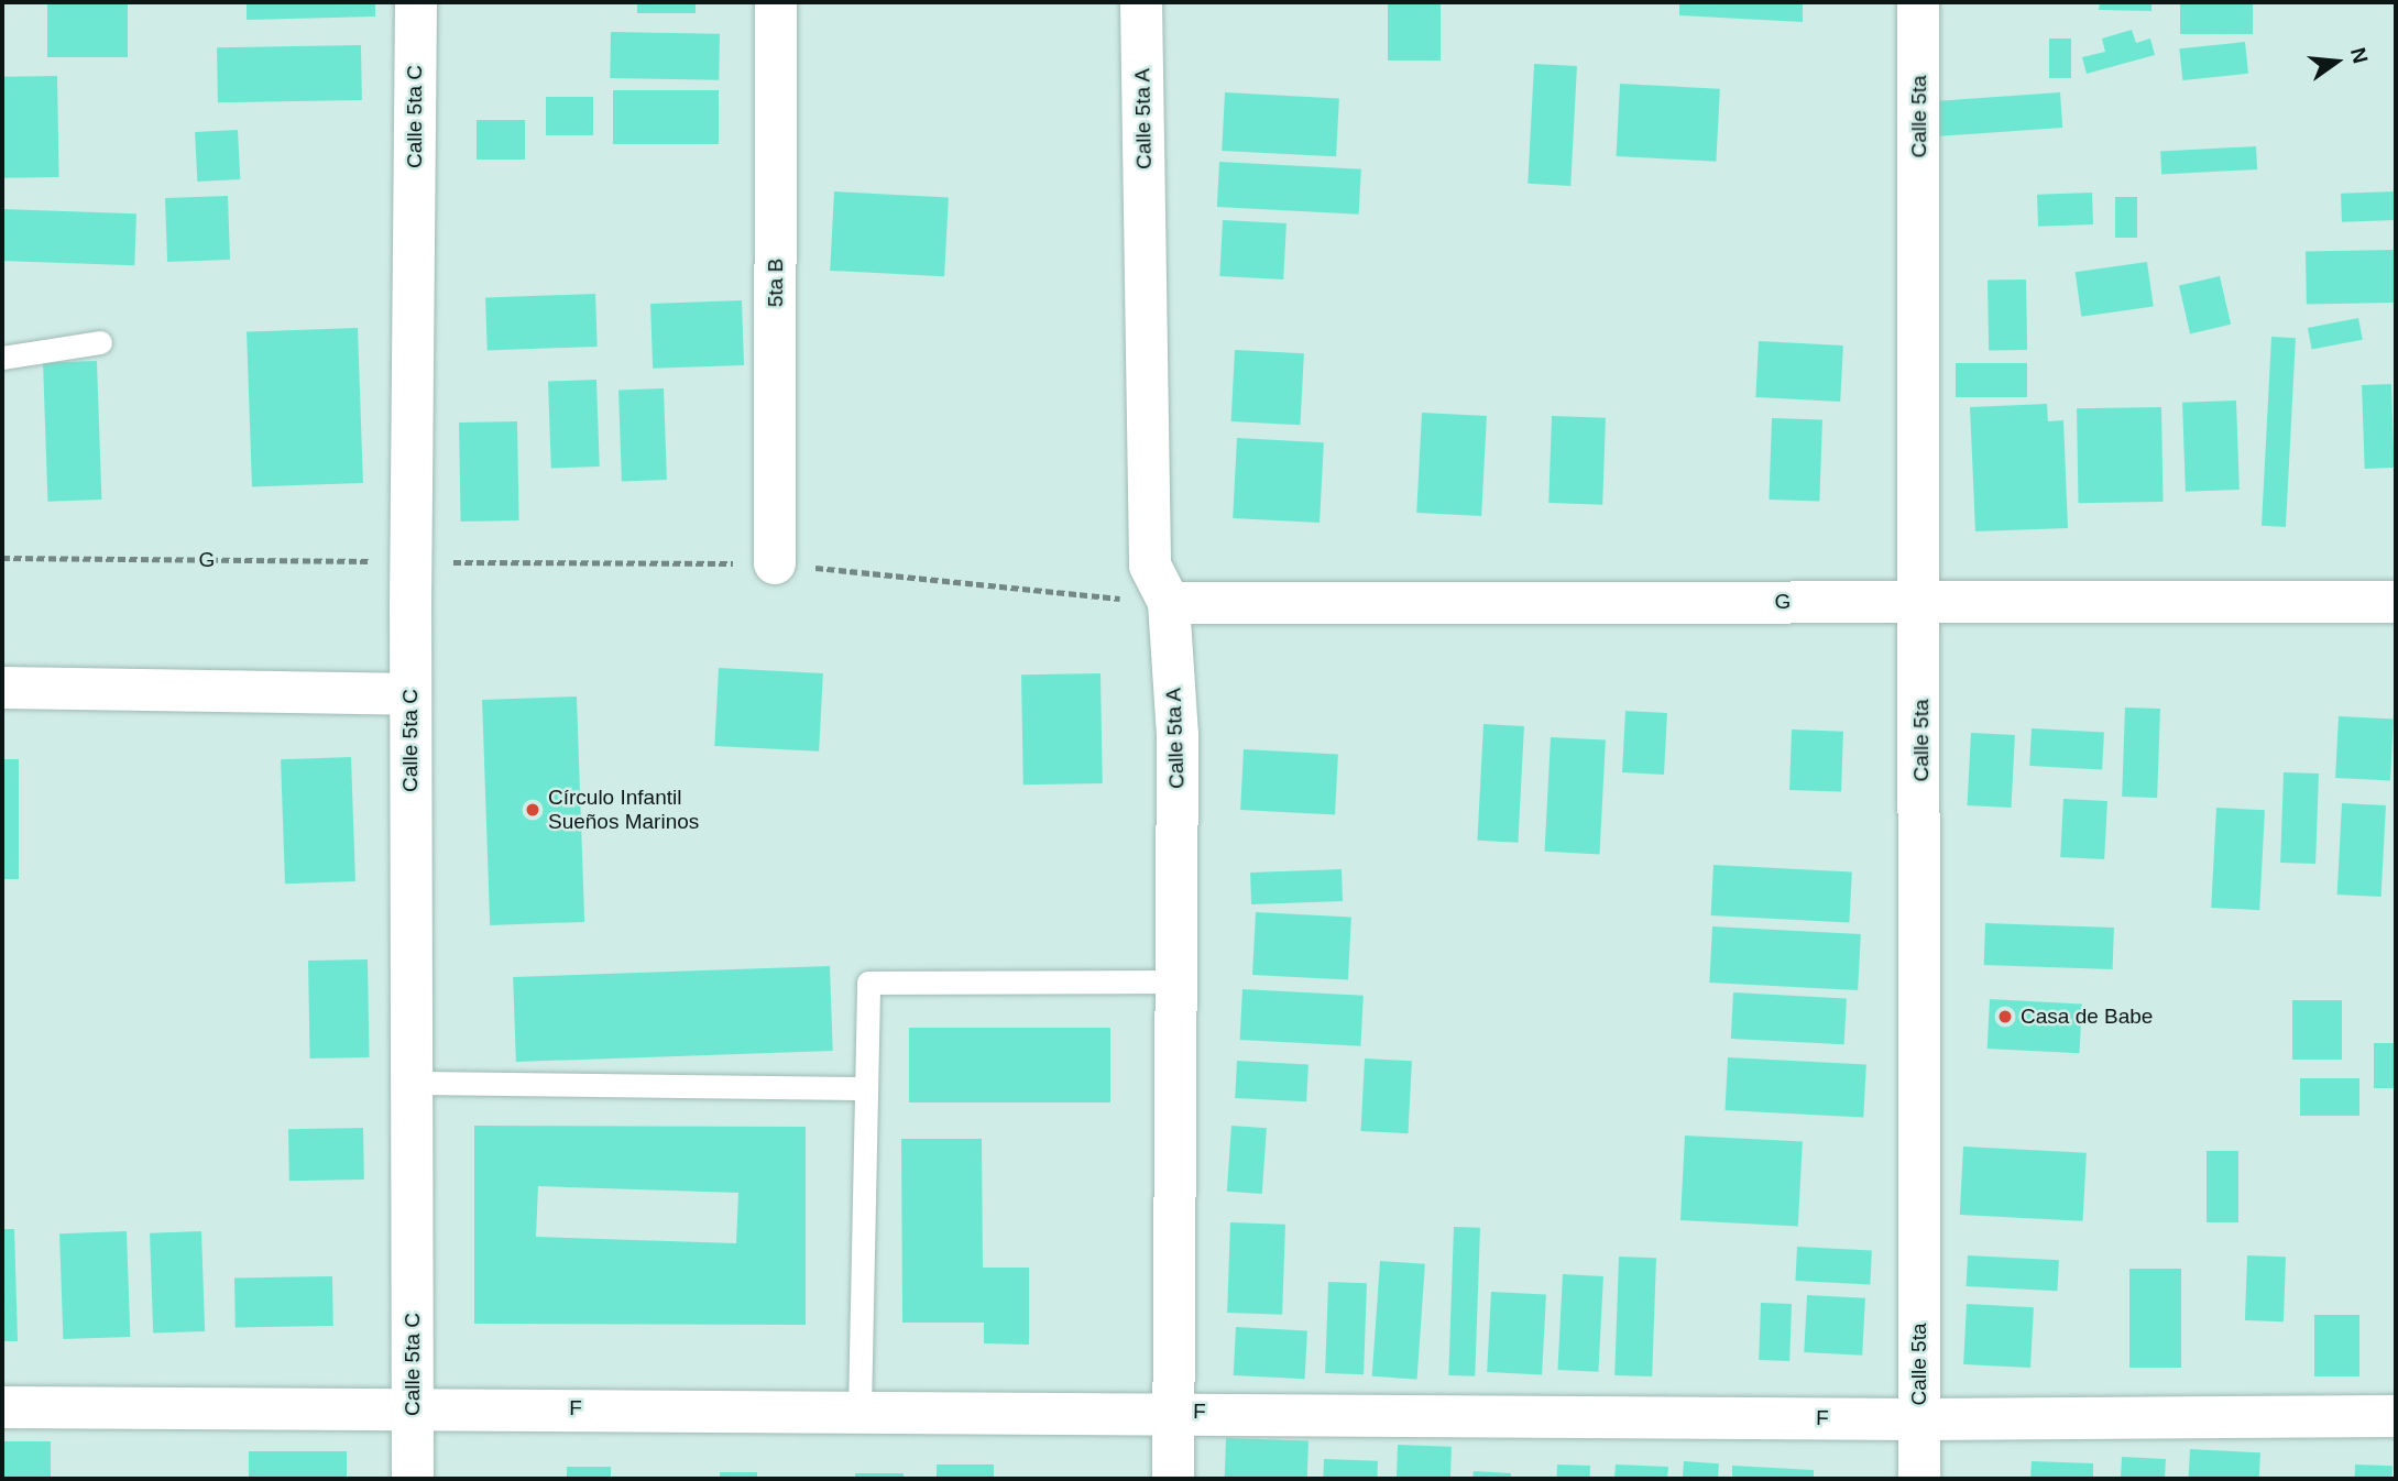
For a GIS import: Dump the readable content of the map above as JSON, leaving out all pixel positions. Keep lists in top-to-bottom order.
{
  "streets": {
    "street": [
      "Calle 5ta C",
      "Calle 5ta",
      "Calle 5ta A",
      "5ta B",
      "G",
      "F"
    ]
  },
  "crossings": [
    ["Calle 5ta C", "G"],
    ["Calle 5ta C", "F"],
    ["Calle 5ta", "G"],
    ["Calle 5ta", "F"],
    ["Calle 5ta A", "G"],
    ["Calle 5ta A", "F"]
  ],
  "places": ["Círculo Infantil Sueños Marinos", "Casa de Babe"],
  "north": "right"
}
